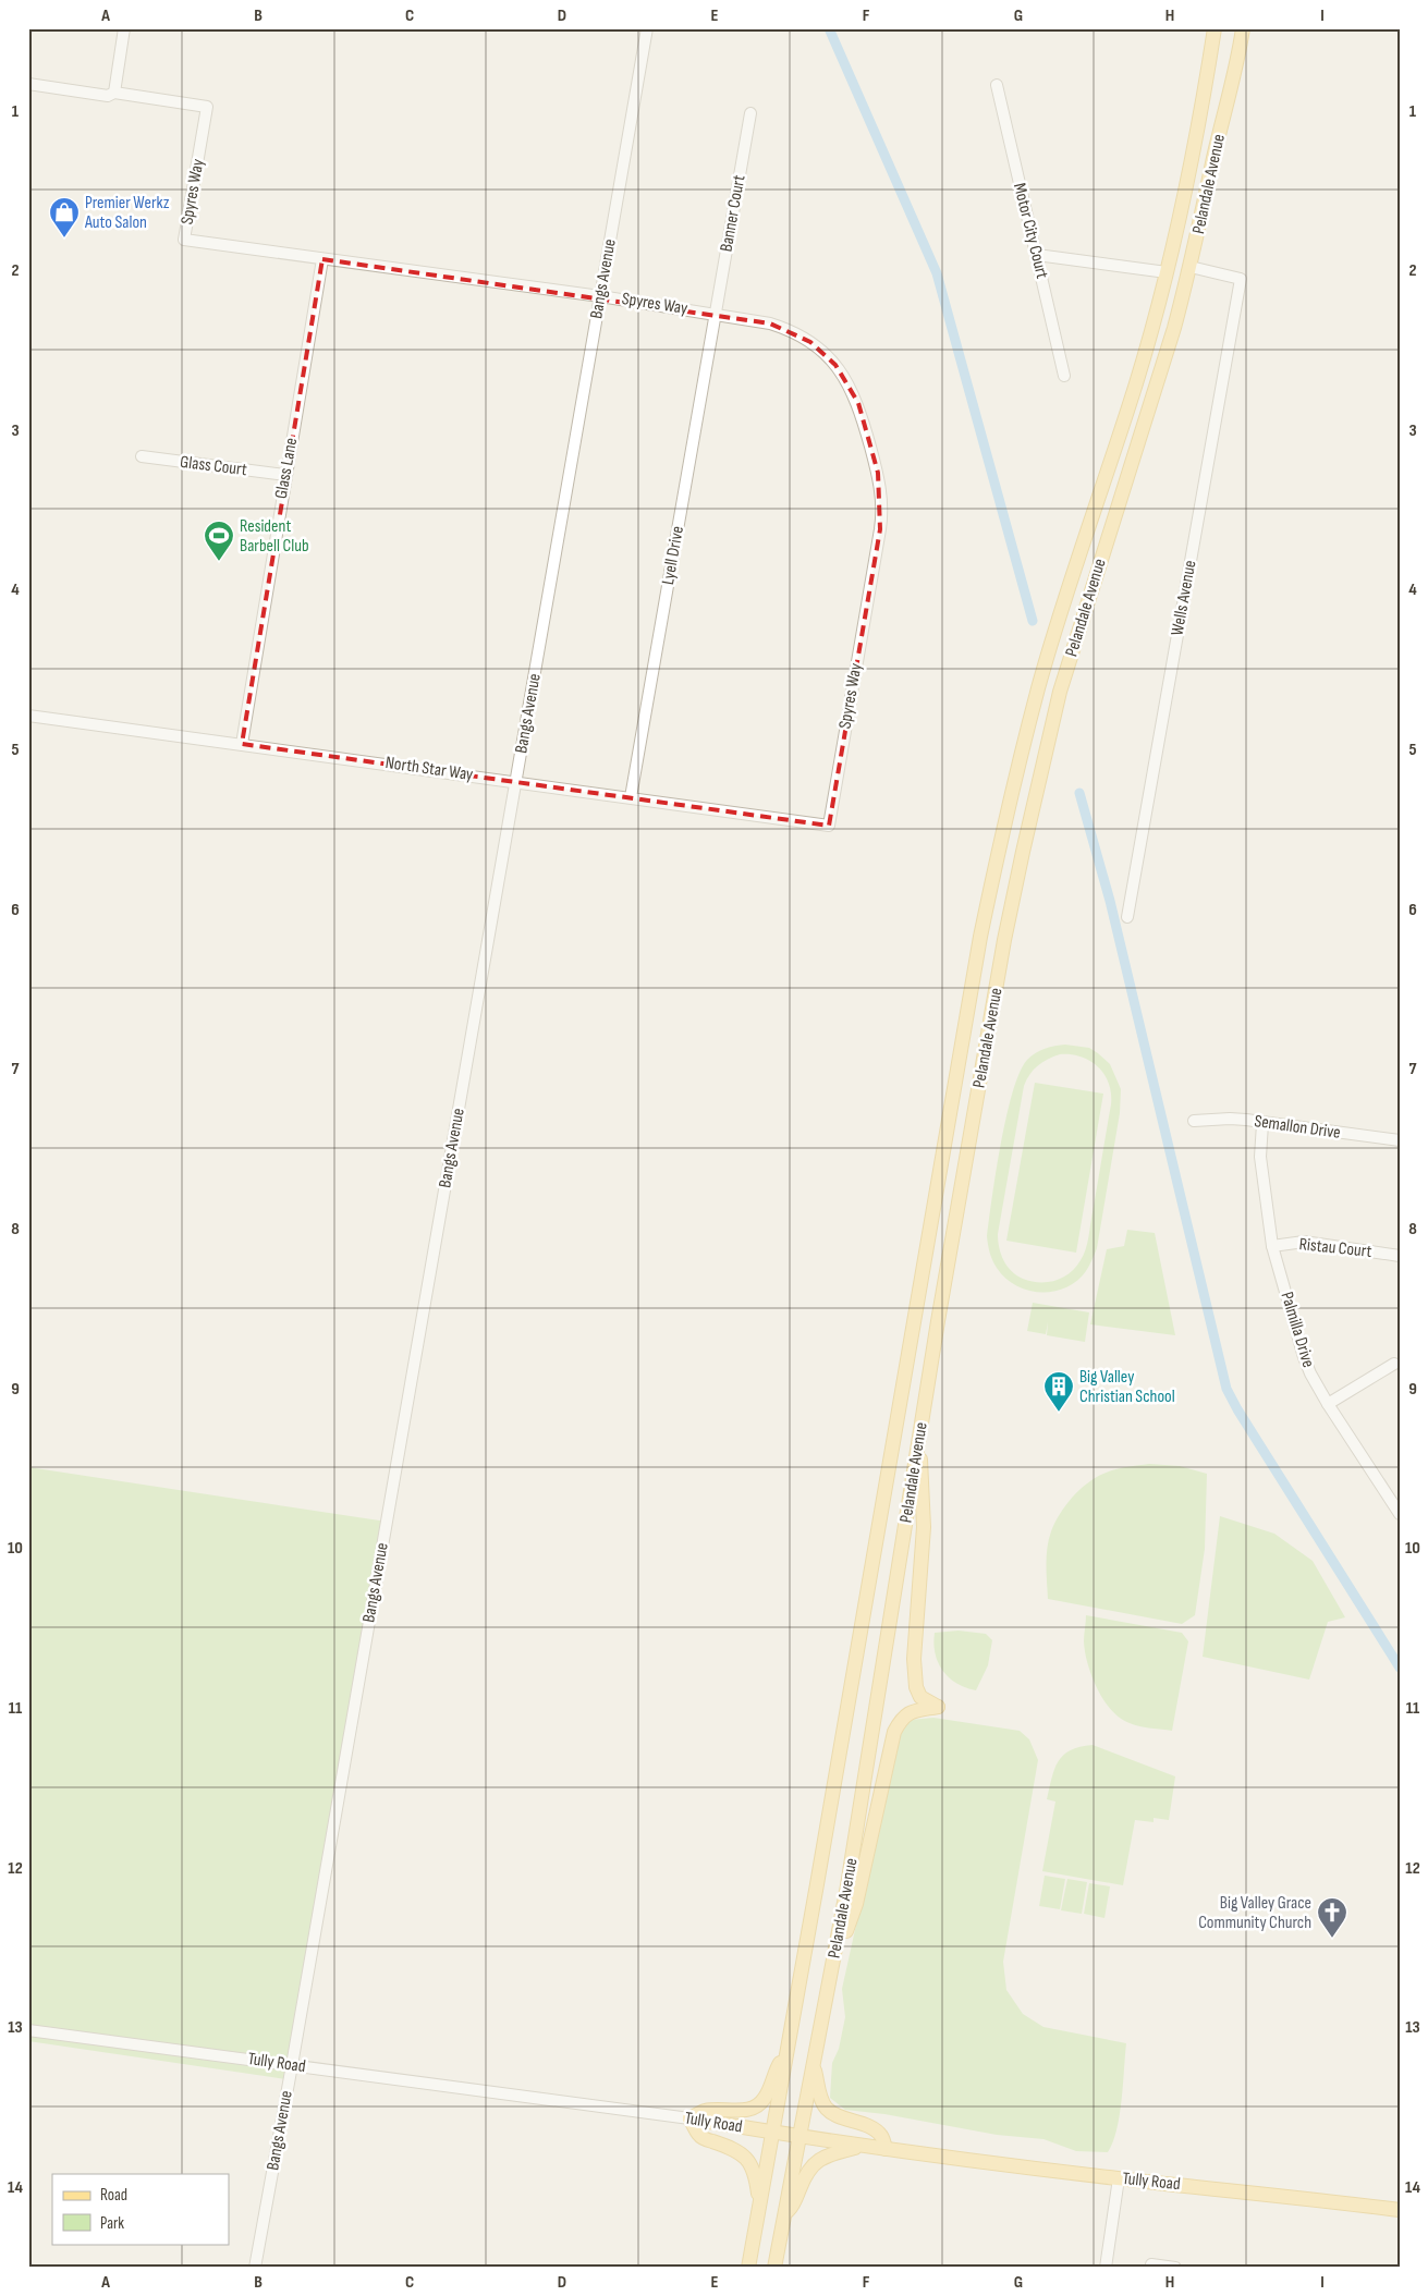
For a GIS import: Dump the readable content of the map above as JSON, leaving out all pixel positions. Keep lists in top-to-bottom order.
{
  "streets": {
    "main road": ["Pelandale Avenue", "Tully Road"],
    "street": [
      "Spyres Way",
      "Banner Court",
      "Motor City Court",
      "Bangs Avenue",
      "Glass Court",
      "Glass Lane",
      "Lyell Drive",
      "Wells Avenue",
      "North Star Way",
      "Semallon Drive",
      "Ristau Court",
      "Palmilla Drive"
    ]
  },
  "crossings": [
    ["Pelandale Avenue", "Wells Avenue"],
    ["Pelandale Avenue", "Tully Road"],
    ["Spyres Way", "Banner Court"],
    ["Spyres Way", "Bangs Avenue"],
    ["Spyres Way", "Glass Lane"],
    ["Spyres Way", "Lyell Drive"],
    ["Spyres Way", "North Star Way"],
    ["Banner Court", "Lyell Drive"],
    ["Bangs Avenue", "North Star Way"],
    ["Bangs Avenue", "Tully Road"],
    ["Glass Court", "Glass Lane"],
    ["Glass Lane", "North Star Way"],
    ["Lyell Drive", "North Star Way"],
    ["Semallon Drive", "Palmilla Drive"],
    ["Ristau Court", "Palmilla Drive"]
  ],
  "places": {
    "shop": ["Premier Werkz Auto Salon"],
    "sports": ["Resident Barbell Club"],
    "building": ["Big Valley Christian School"],
    "church": ["Big Valley Grace Community Church"]
  },
  "legend": ["Road", "Park"],
  "grid": {
    "columns": [
      "A",
      "B",
      "C",
      "D",
      "E",
      "F",
      "G",
      "H",
      "I"
    ],
    "rows": [
      "1",
      "2",
      "3",
      "4",
      "5",
      "6",
      "7",
      "8",
      "9",
      "10",
      "11",
      "12",
      "13",
      "14"
    ]
  }
}
